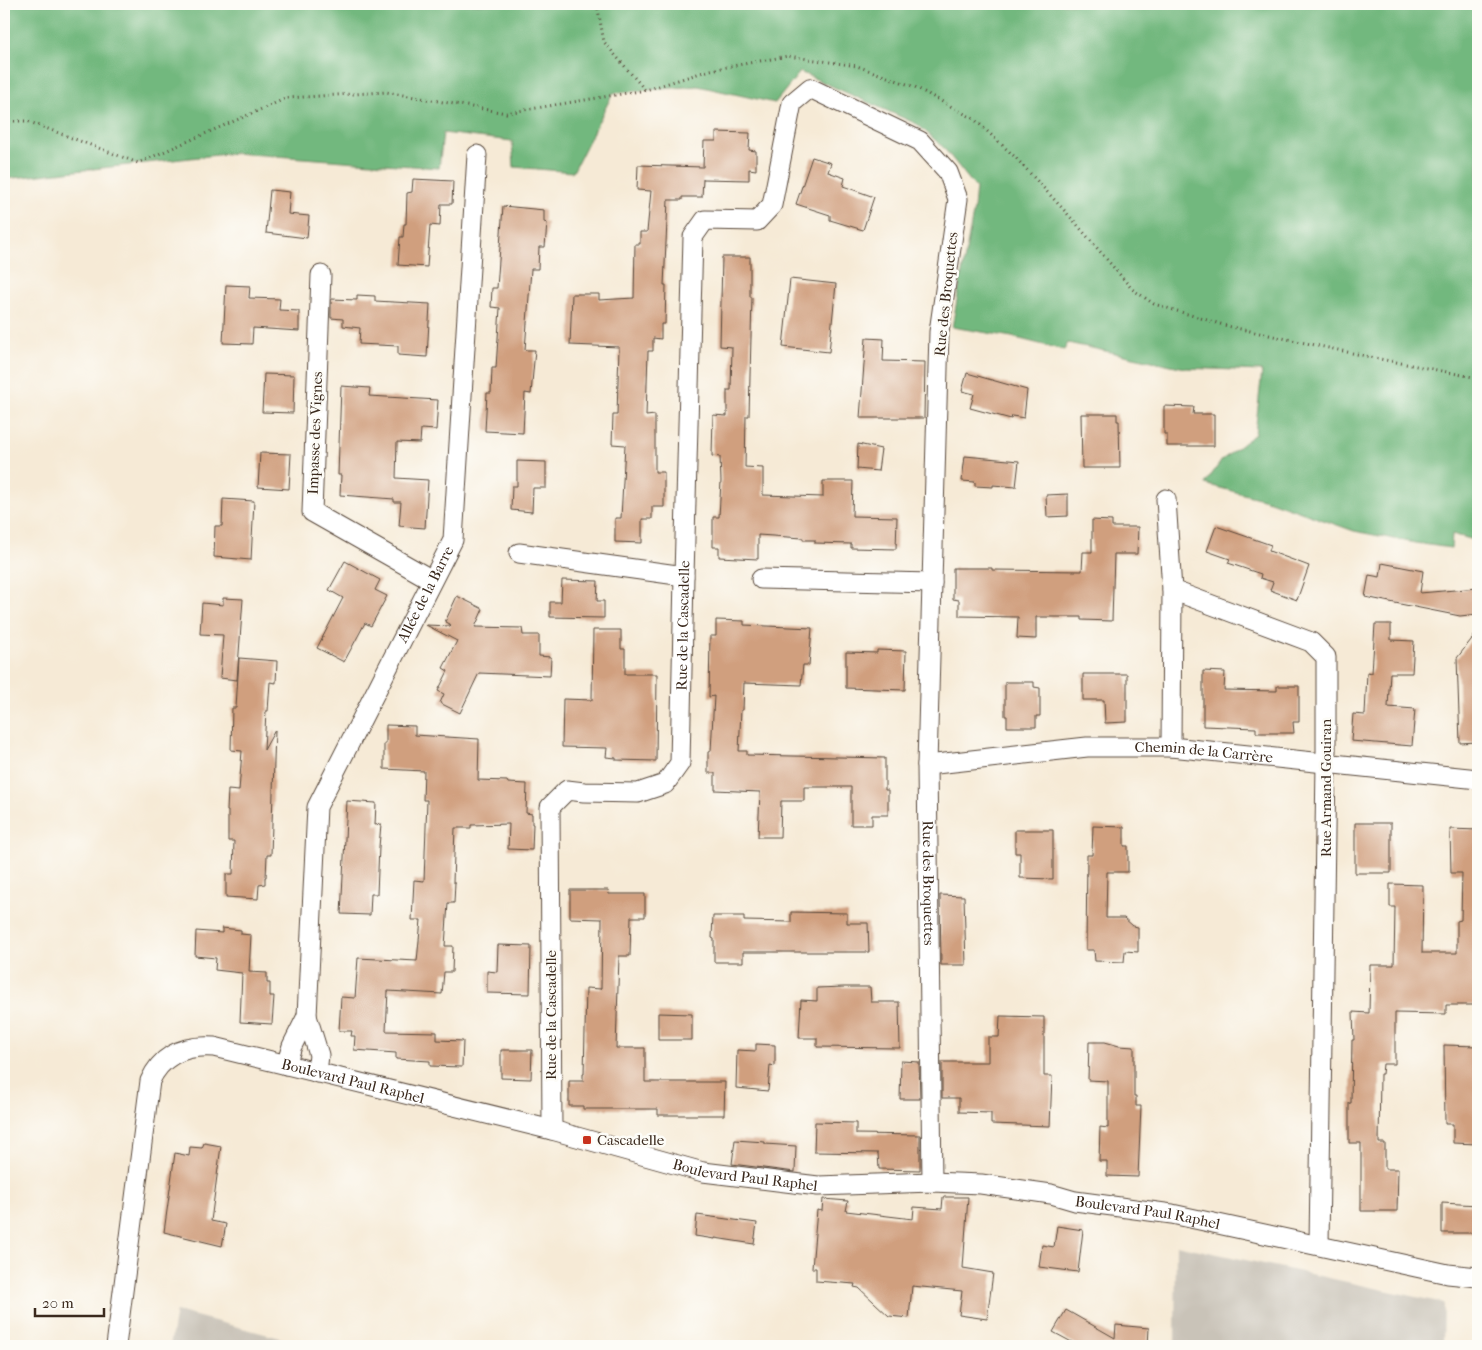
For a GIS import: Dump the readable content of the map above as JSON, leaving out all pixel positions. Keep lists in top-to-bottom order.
{
  "streets": {
    "street": [
      "Rue des Broquettes",
      "Impasse des Vignes",
      "Allée de la Barre",
      "Rue de la Cascadelle",
      "Chemin de la Carrère",
      "Rue Armand Gouiran",
      "Boulevard Paul Raphel"
    ]
  },
  "crossings": [
    ["Rue des Broquettes", "Rue de la Cascadelle"],
    ["Rue des Broquettes", "Chemin de la Carrère"],
    ["Rue des Broquettes", "Boulevard Paul Raphel"],
    ["Impasse des Vignes", "Allée de la Barre"],
    ["Allée de la Barre", "Boulevard Paul Raphel"],
    ["Rue de la Cascadelle", "Boulevard Paul Raphel"],
    ["Chemin de la Carrère", "Rue Armand Gouiran"],
    ["Rue Armand Gouiran", "Boulevard Paul Raphel"]
  ],
  "places": {
    "transit": ["Cascadelle"]
  },
  "scale_bar": "20 m"
}
